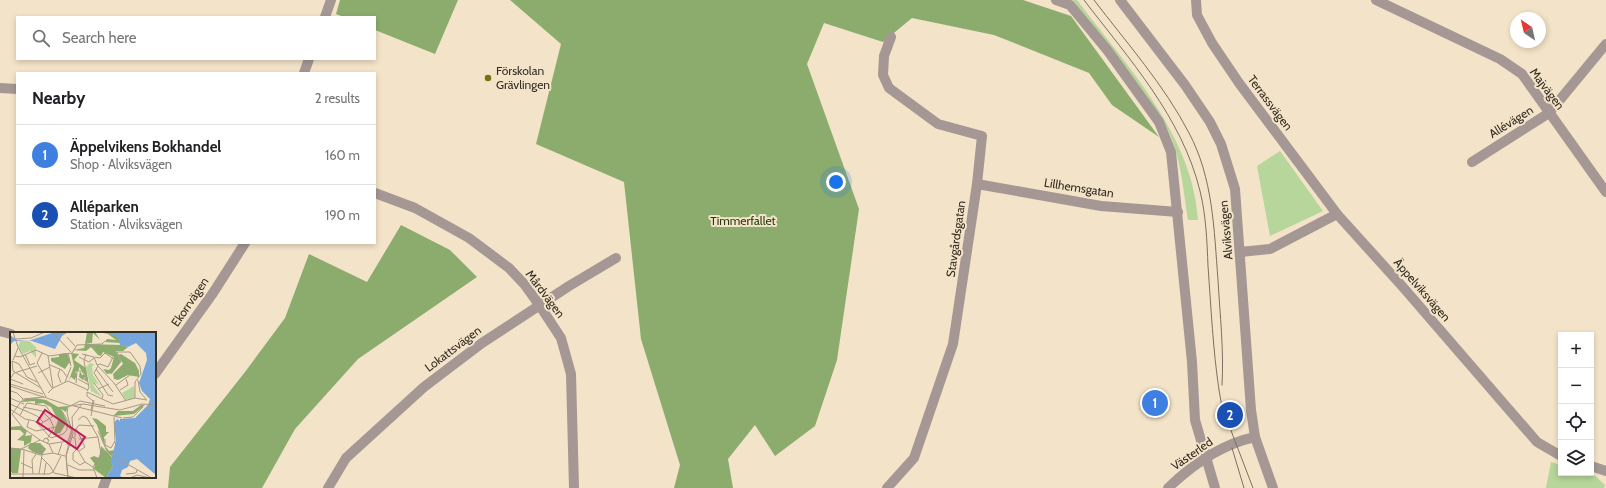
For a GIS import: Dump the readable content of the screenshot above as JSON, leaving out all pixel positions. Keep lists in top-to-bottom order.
{
  "streets": {
    "street": [
      "Majvägen",
      "Terrassvägen",
      "Allévägen",
      "Lillhemsgatan",
      "Alviksvägen",
      "Stavgårdsgatan",
      "Äppelviksvägen",
      "Mårdvägen",
      "Ekorrvägen",
      "Lokattsvägen",
      "Västerled"
    ]
  },
  "crossings": [
    ["Majvägen", "Allévägen"],
    ["Terrassvägen", "Äppelviksvägen"],
    ["Lillhemsgatan", "Stavgårdsgatan"],
    ["Alviksvägen", "Västerled"],
    ["Mårdvägen", "Lokattsvägen"]
  ],
  "parks": ["Timmerfallet"],
  "places": ["Förskolan Grävlingen"],
  "north": "top left",
  "page": {
    "search": "Search here",
    "heading": ["Nearby", "2 results"],
    "list": [
      {
        "mark": "1",
        "name": "Äppelvikens Bokhandel",
        "note": "Shop · Alviksvägen",
        "value": "160 m"
      },
      {
        "mark": "2",
        "name": "Alléparken",
        "note": "Station · Alviksvägen",
        "value": "190 m"
      }
    ],
    "map_buttons": ["+", "−"],
    "pins": ["1", "2"]
  }
}
